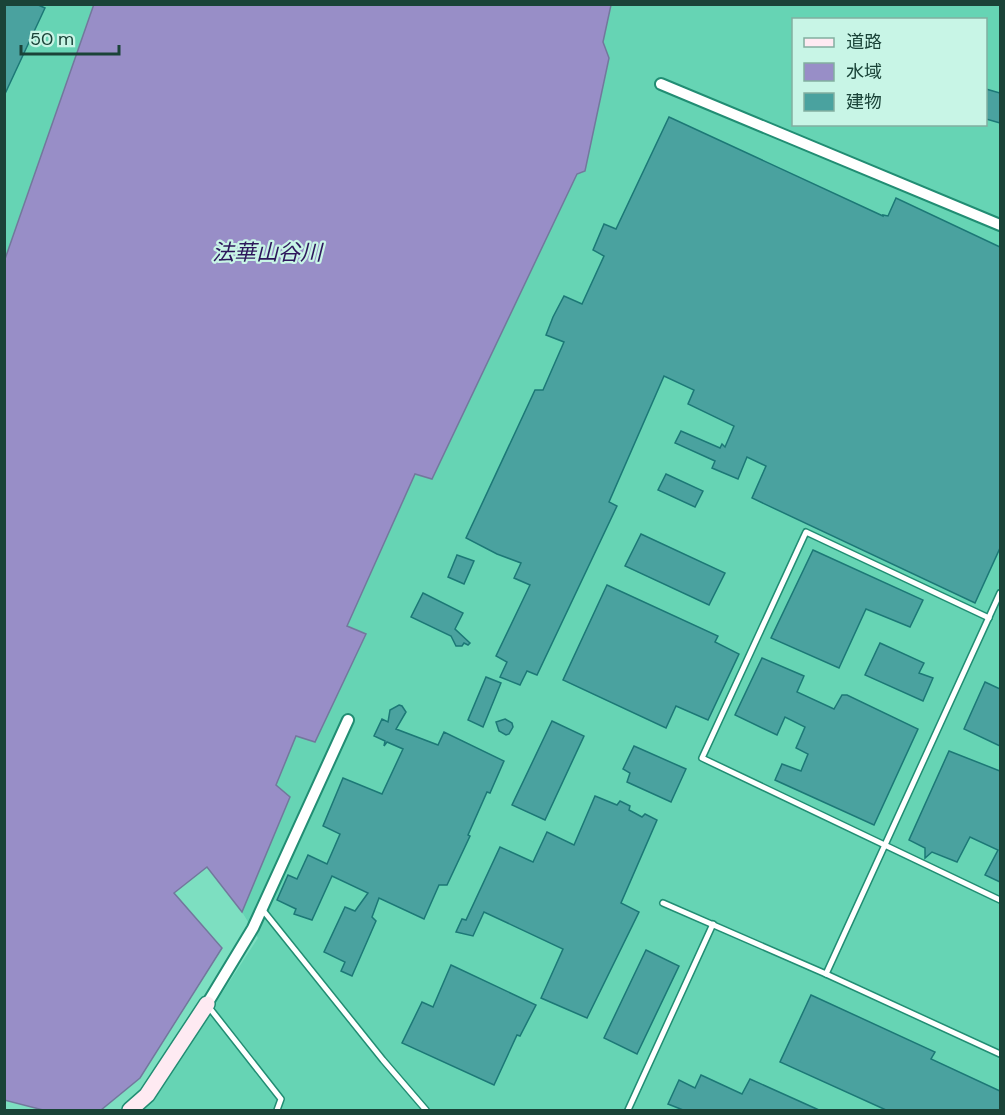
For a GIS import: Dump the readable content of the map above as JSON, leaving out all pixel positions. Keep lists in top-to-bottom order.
{
  "water": ["法華山谷川"],
  "legend": ["道路", "水域", "建物"],
  "scale_bar": "50 m"
}
